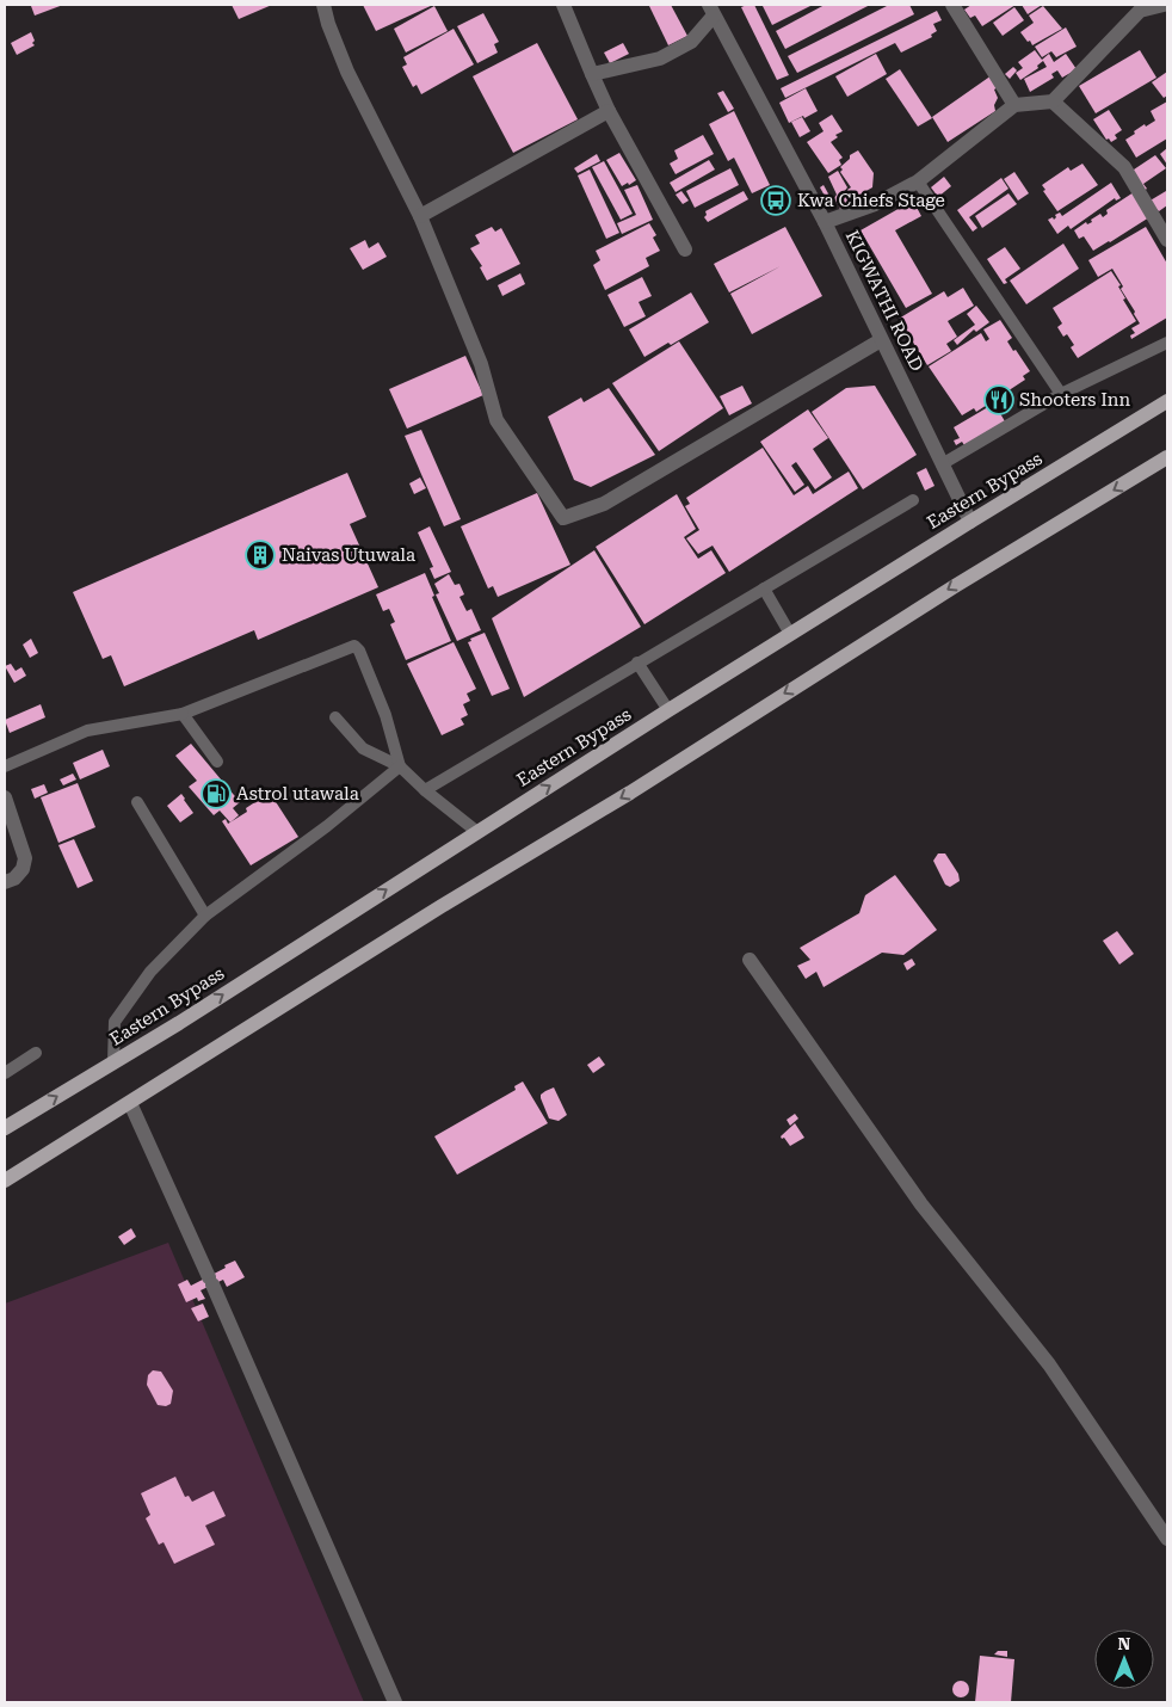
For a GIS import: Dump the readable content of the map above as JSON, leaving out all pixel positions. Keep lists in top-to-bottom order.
{
  "streets": {
    "main road": ["Eastern Bypass"],
    "street": ["KIGWATHI ROAD"]
  },
  "crossings": [
    ["KIGWATHI ROAD", "Eastern Bypass"]
  ],
  "places": {
    "bus stop": ["Kwa Chiefs Stage"],
    "restaurant": ["Shooters Inn"],
    "building": ["Naivas Utuwala"],
    "fuel station": ["Astrol utawala"]
  },
  "north": "top"
}
